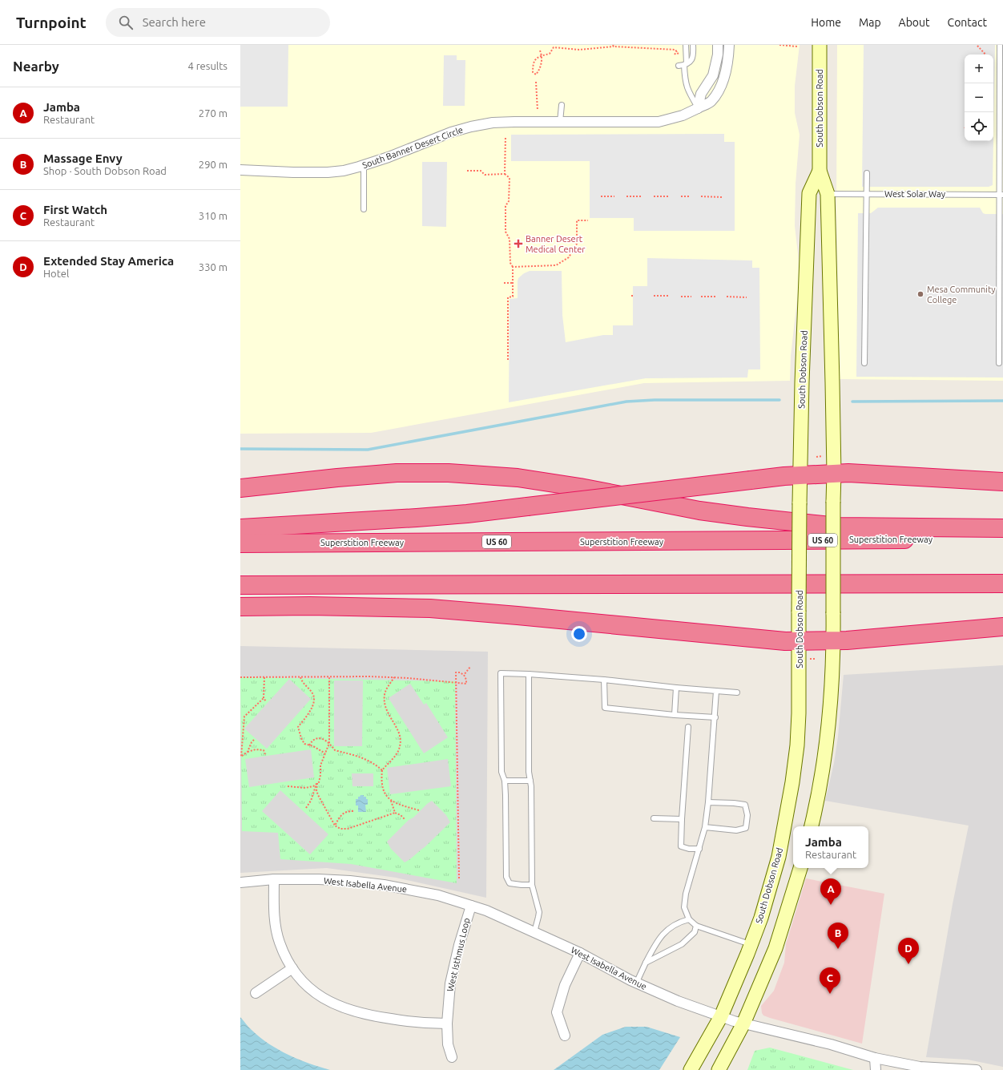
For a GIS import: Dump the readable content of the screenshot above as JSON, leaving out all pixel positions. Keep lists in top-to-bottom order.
{
  "streets": {
    "highway": ["Superstition Freeway", "US 60"],
    "main road": ["South Dobson Road"],
    "street": ["South Banner Desert Circle", "West Isabella Avenue", "West Isthmus Loop"],
    "lane": ["West Solar Way"]
  },
  "crossings": [
    ["South Dobson Road", "West Solar Way"],
    ["South Dobson Road", "West Isabella Avenue"],
    ["West Isabella Avenue", "West Isthmus Loop"]
  ],
  "places": {
    "health": ["Banner Desert Medical Center"],
    "other": ["Mesa Community College"]
  },
  "page": {
    "header": "Turnpoint",
    "search": "Search here",
    "nav": [
      "Home",
      "Map",
      "About",
      "Contact"
    ],
    "heading": ["Nearby", "4 results"],
    "map_buttons": ["+", "−"],
    "list": [
      {
        "mark": "A",
        "name": "Jamba",
        "note": "Restaurant",
        "value": "270 m"
      },
      {
        "mark": "B",
        "name": "Massage Envy",
        "note": "Shop · South Dobson Road",
        "value": "290 m"
      },
      {
        "mark": "C",
        "name": "First Watch",
        "note": "Restaurant",
        "value": "310 m"
      },
      {
        "mark": "D",
        "name": "Extended Stay America",
        "note": "Hotel",
        "value": "330 m"
      }
    ],
    "popup": ["Jamba", "Restaurant"],
    "pins": [
      "A",
      "B",
      "D",
      "C"
    ]
  }
}
